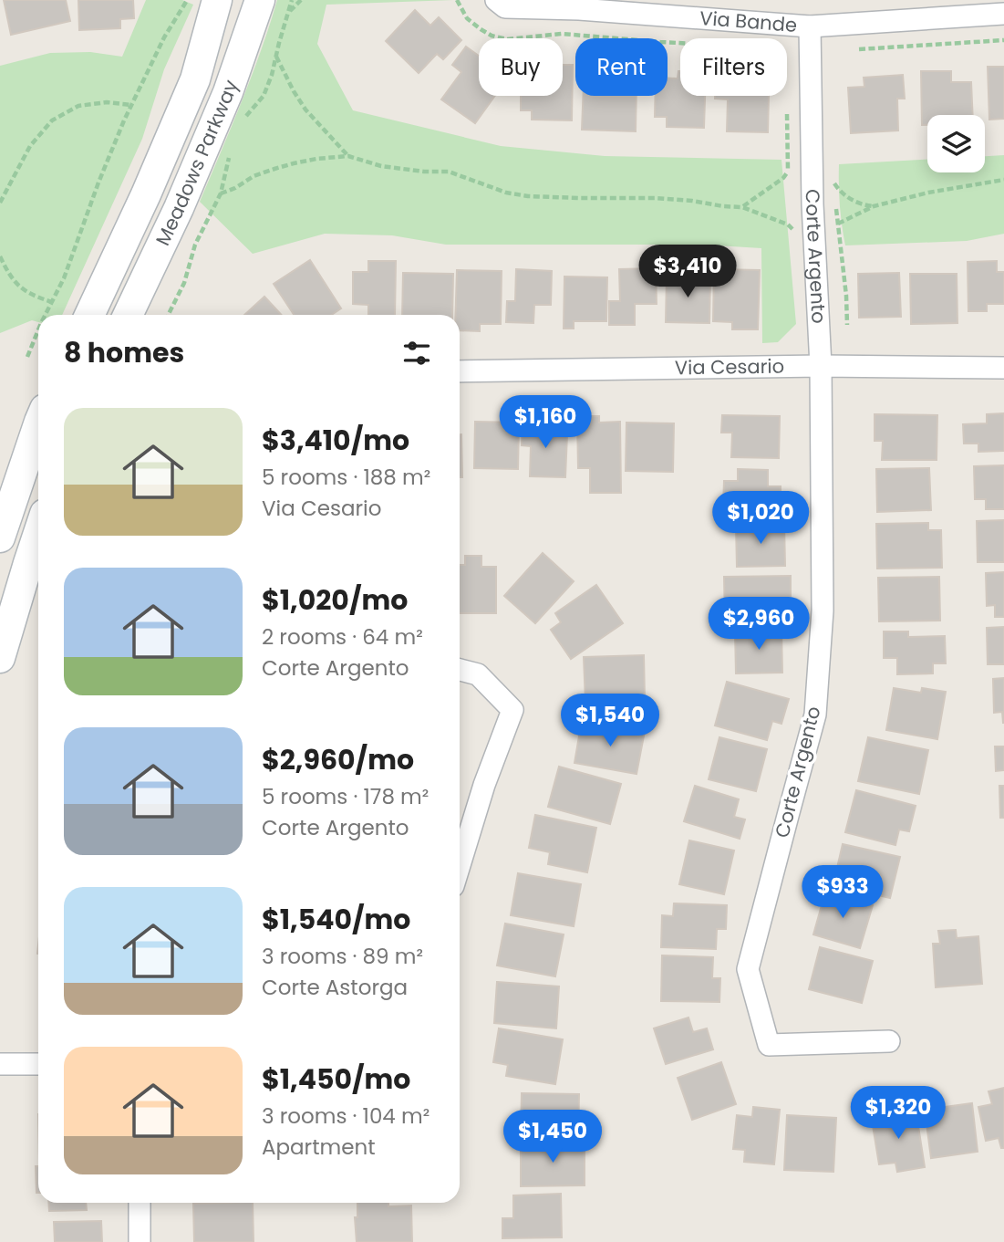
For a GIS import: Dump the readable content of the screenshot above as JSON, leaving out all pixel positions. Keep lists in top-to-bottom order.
{
  "streets": {
    "main road": ["Meadows Parkway"],
    "street": ["Via Bande", "Corte Argento", "Via Cesario"]
  },
  "crossings": [
    ["Via Bande", "Corte Argento"],
    ["Corte Argento", "Via Cesario"]
  ],
  "page": {
    "chip": ["Buy", "Rent", "Filters"],
    "price": [
      "$3,410",
      "$1,160",
      "$1,020",
      "$2,960",
      "$1,540",
      "$933",
      "$1,320",
      "$1,450"
    ],
    "heading": "8 homes",
    "list": [
      {
        "name": "$3,410/mo",
        "note": "5 rooms · 188 m² · Via Cesario"
      },
      {
        "name": "$1,020/mo",
        "note": "2 rooms · 64 m² · Corte Argento"
      },
      {
        "name": "$2,960/mo",
        "note": "5 rooms · 178 m² · Corte Argento"
      },
      {
        "name": "$1,540/mo",
        "note": "3 rooms · 89 m² · Corte Astorga"
      },
      {
        "name": "$1,450/mo",
        "note": "3 rooms · 104 m² · Apartment"
      }
    ]
  }
}
